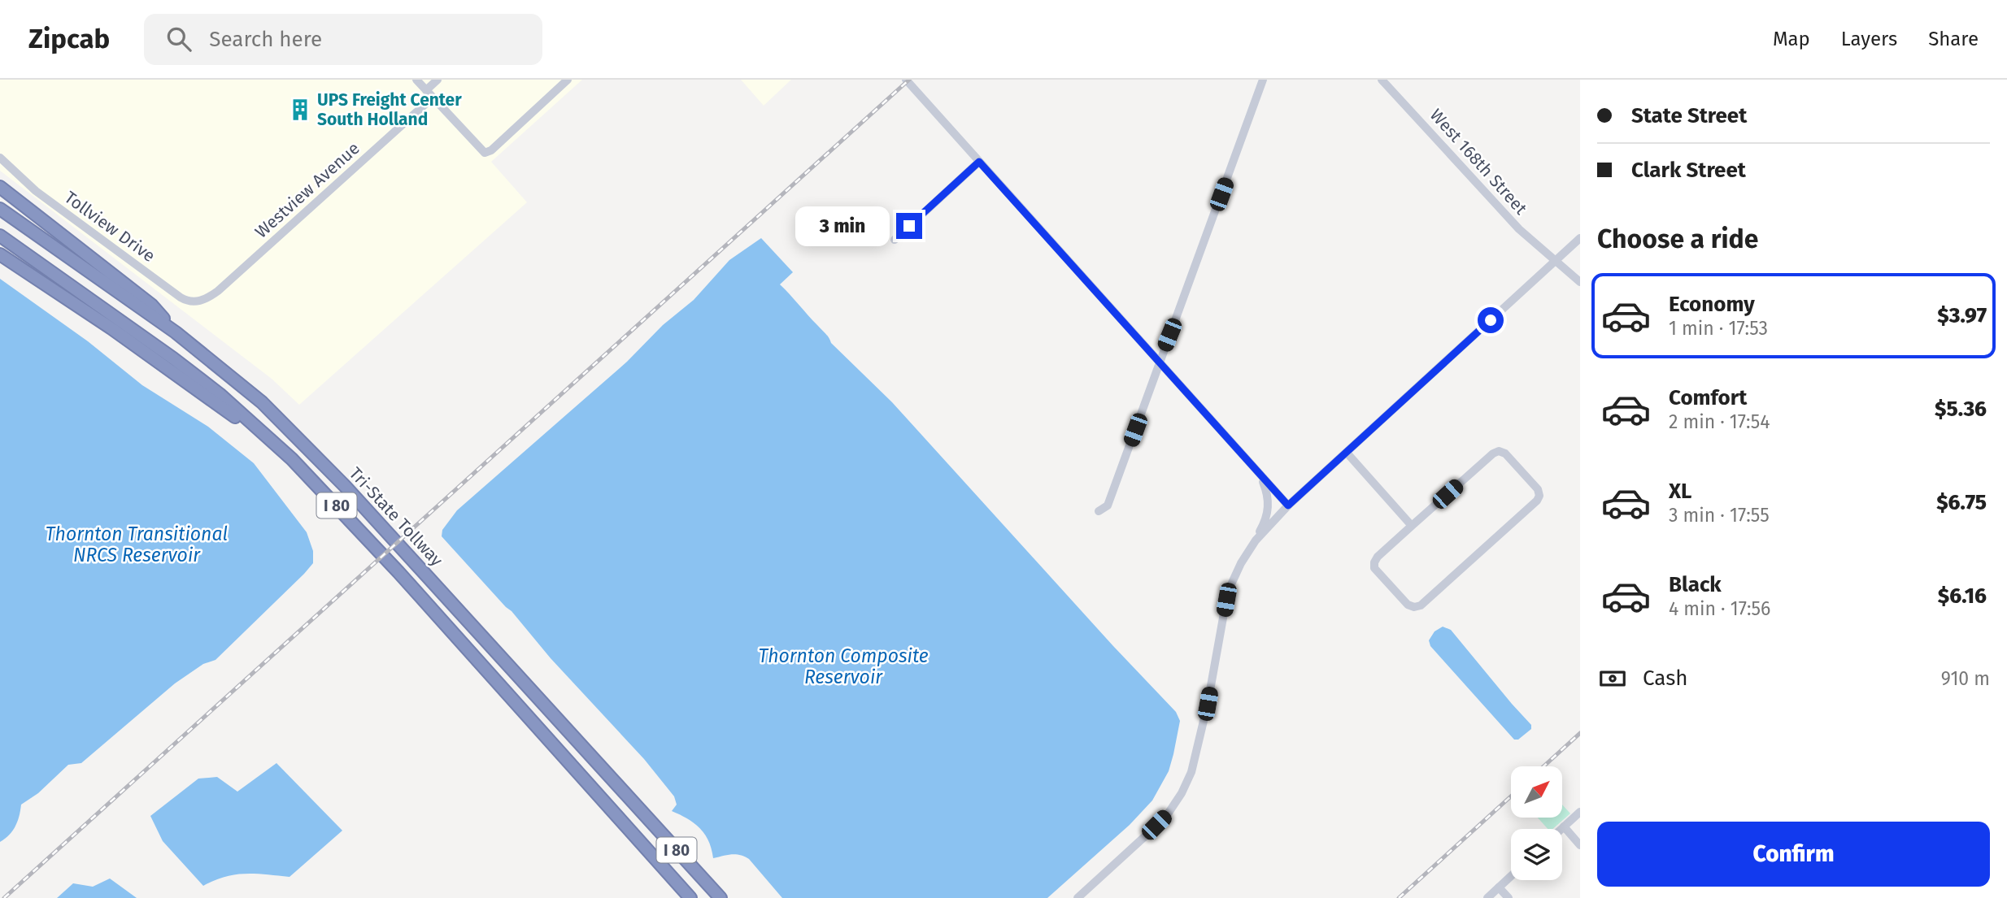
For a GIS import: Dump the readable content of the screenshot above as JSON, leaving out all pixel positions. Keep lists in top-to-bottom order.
{
  "streets": {
    "highway": ["I 80", "Tri-State Tollway"],
    "street": ["West 168th Street", "Westview Avenue", "Tollview Drive"]
  },
  "crossings": [
    ["Westview Avenue", "Tollview Drive"]
  ],
  "water": ["Thornton Transitional NRCS Reservoir", "Thornton Composite Reservoir"],
  "places": {
    "building": ["UPS Freight Center South Holland"]
  },
  "north": "top right",
  "page": {
    "header": "Zipcab",
    "search": "Search here",
    "nav": ["Map", "Layers", "Share"],
    "banner": ["State Street", "Clark Street"],
    "heading": "Choose a ride",
    "bubble": "3 min",
    "list": [
      {
        "name": "Economy",
        "note": "1 min · 17:53",
        "value": "$3.97"
      },
      {
        "name": "Comfort",
        "note": "2 min · 17:54",
        "value": "$5.36"
      },
      {
        "name": "XL",
        "note": "3 min · 17:55",
        "value": "$6.75"
      },
      {
        "name": "Black",
        "note": "4 min · 17:56",
        "value": "$6.16"
      }
    ],
    "pay": ["Cash", "910 m"],
    "buttons": "Confirm"
  }
}
